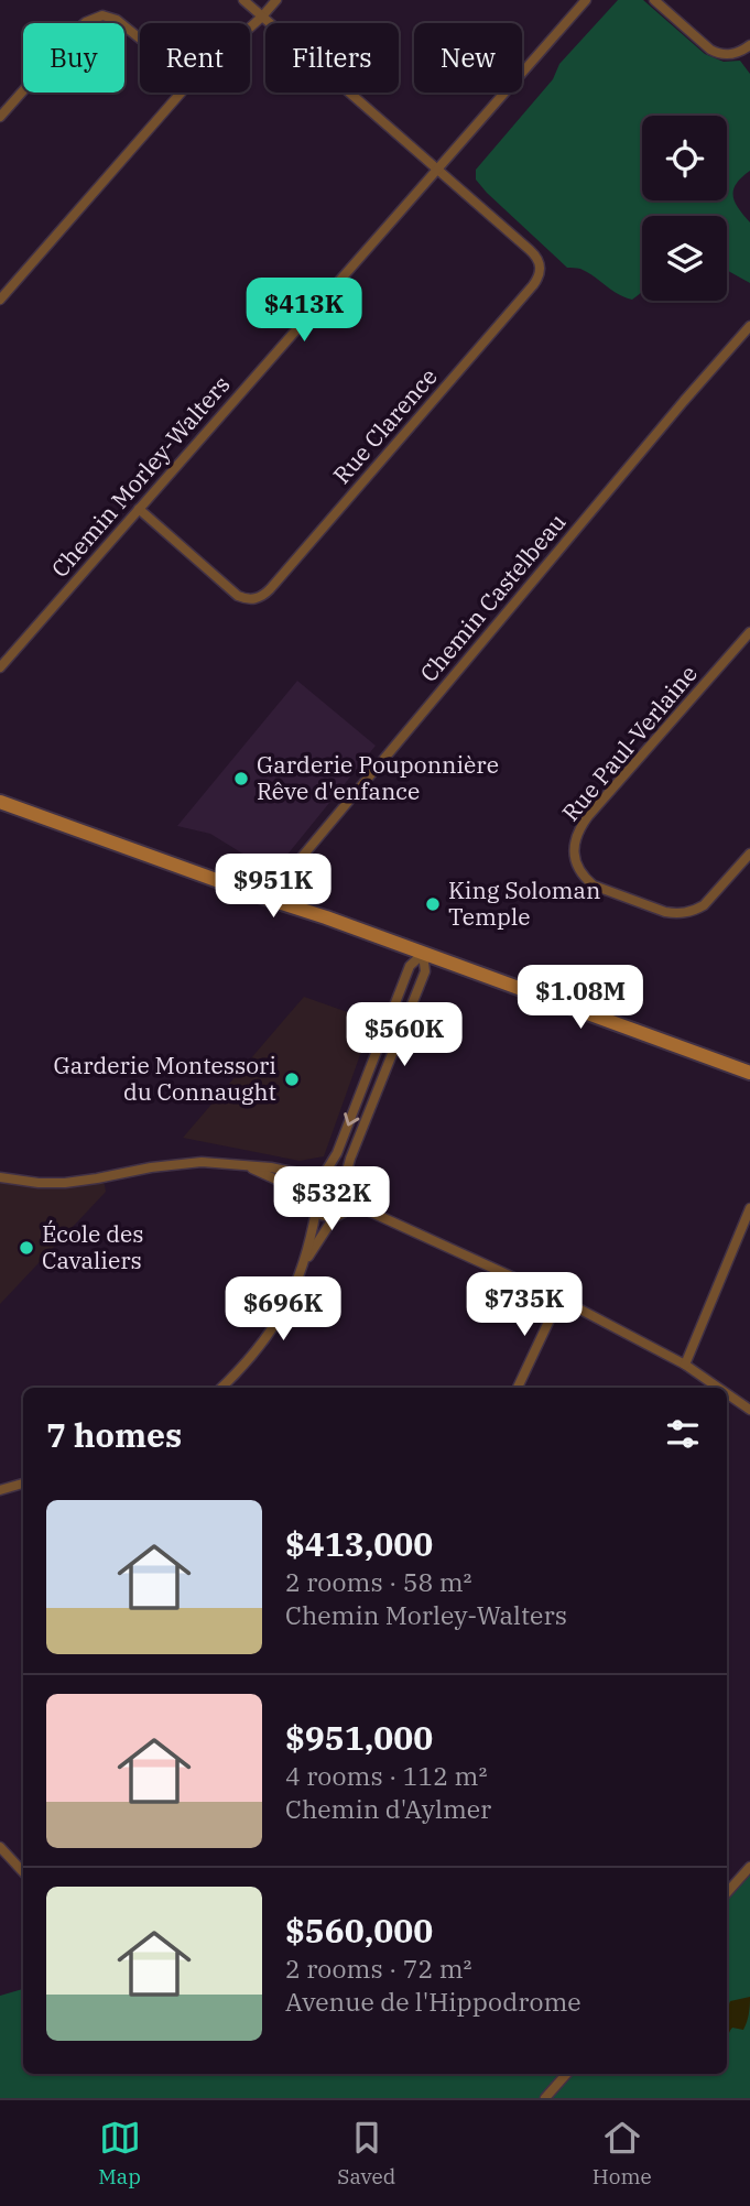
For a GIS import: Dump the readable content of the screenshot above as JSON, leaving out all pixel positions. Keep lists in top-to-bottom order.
{
  "streets": {
    "street": [
      "Rue Clarence",
      "Chemin Morley-Walters",
      "Chemin Castelbeau",
      "Rue Paul-Verlaine"
    ]
  },
  "crossings": [
    ["Rue Clarence", "Chemin Morley-Walters"]
  ],
  "places": [
    "Garderie Pouponnière Rêve d'enfance",
    "King Soloman Temple",
    "Garderie Montessori du Connaught",
    "École des Cavaliers"
  ],
  "page": {
    "chip": [
      "Buy",
      "Rent",
      "Filters",
      "New"
    ],
    "price": [
      "$413K",
      "$951K",
      "$1.08M",
      "$560K",
      "$532K",
      "$735K",
      "$696K"
    ],
    "heading": "7 homes",
    "list": [
      {
        "name": "$413,000",
        "note": "2 rooms · 58 m² · Chemin Morley-Walters"
      },
      {
        "name": "$951,000",
        "note": "4 rooms · 112 m² · Chemin d'Aylmer"
      },
      {
        "name": "$560,000",
        "note": "2 rooms · 72 m² · Avenue de l'Hippodrome"
      }
    ],
    "tabs": ["Map", "Saved", "Home"]
  }
}
